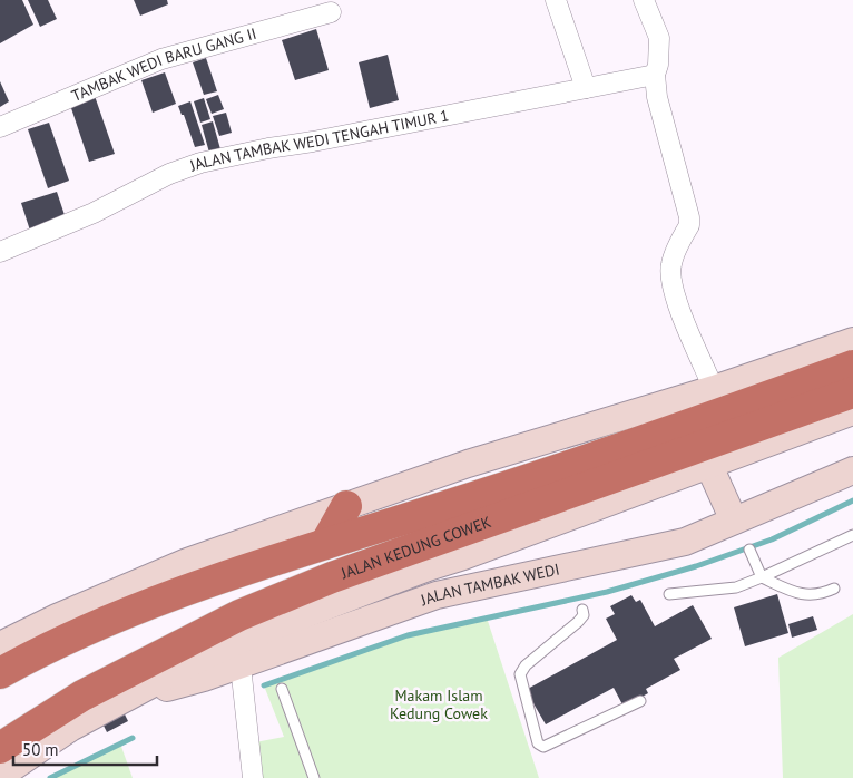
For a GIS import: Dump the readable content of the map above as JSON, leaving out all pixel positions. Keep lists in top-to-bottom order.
{
  "streets": {
    "highway": ["JALAN KEDUNG COWEK"],
    "main road": ["JALAN TAMBAK WEDI"],
    "street": ["TAMBAK WEDI BARU GANG II", "JALAN TAMBAK WEDI TENGAH TIMUR 1"]
  },
  "parks": ["Makam Islam Kedung Cowek"],
  "scale_bar": "50 m"
}
